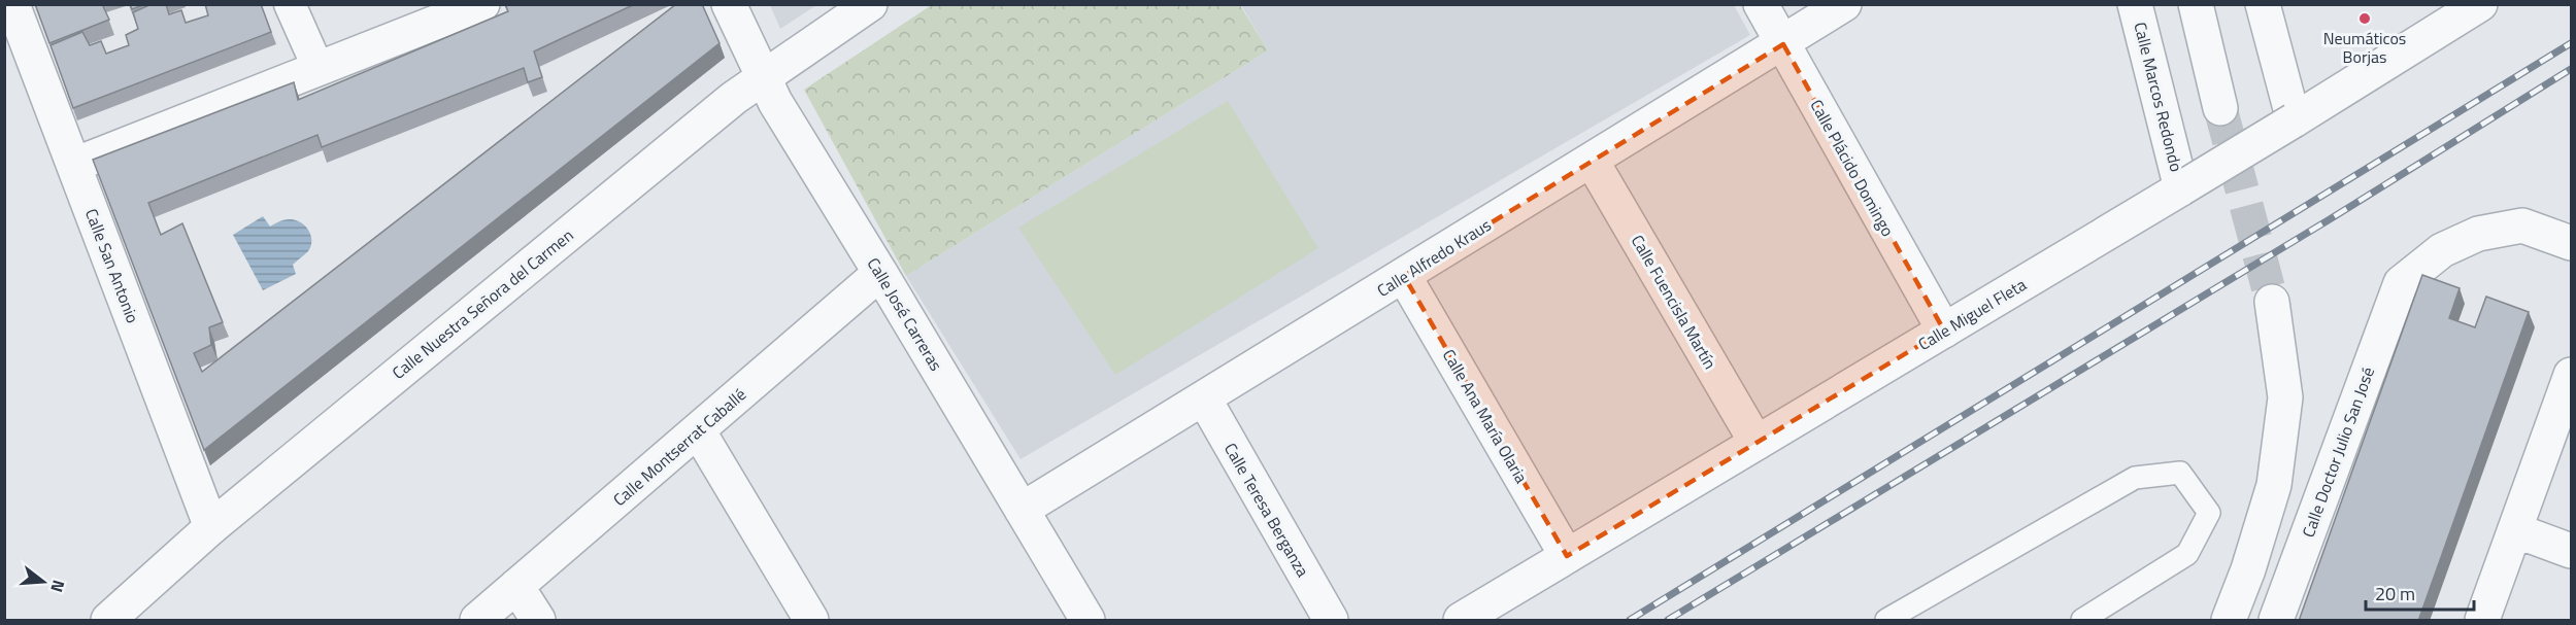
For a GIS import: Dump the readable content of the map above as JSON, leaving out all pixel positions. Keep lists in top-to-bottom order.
{
  "streets": {
    "street": [
      "Calle Marcos Redondo",
      "Calle Plácido Domingo",
      "Calle Alfredo Kraus",
      "Calle San Antonio",
      "Calle Fuencisla Martín",
      "Calle Nuestra Señora del Carmen",
      "Calle José Carreras",
      "Calle Miguel Fleta",
      "Calle Ana María Olaria",
      "Calle Montserrat Caballé",
      "Calle Doctor Julio San José",
      "Calle Teresa Berganza"
    ]
  },
  "crossings": [
    ["Calle Marcos Redondo", "Calle Miguel Fleta"],
    ["Calle Plácido Domingo", "Calle Alfredo Kraus"],
    ["Calle Plácido Domingo", "Calle Miguel Fleta"],
    ["Calle Alfredo Kraus", "Calle Fuencisla Martín"],
    ["Calle Alfredo Kraus", "Calle José Carreras"],
    ["Calle Alfredo Kraus", "Calle Ana María Olaria"],
    ["Calle Alfredo Kraus", "Calle Teresa Berganza"],
    ["Calle San Antonio", "Calle Nuestra Señora del Carmen"],
    ["Calle Fuencisla Martín", "Calle Miguel Fleta"],
    ["Calle Nuestra Señora del Carmen", "Calle José Carreras"],
    ["Calle José Carreras", "Calle Montserrat Caballé"],
    ["Calle Miguel Fleta", "Calle Ana María Olaria"]
  ],
  "places": ["Neumáticos Borjas"],
  "scale_bar": "20 m",
  "north": "right"
}
